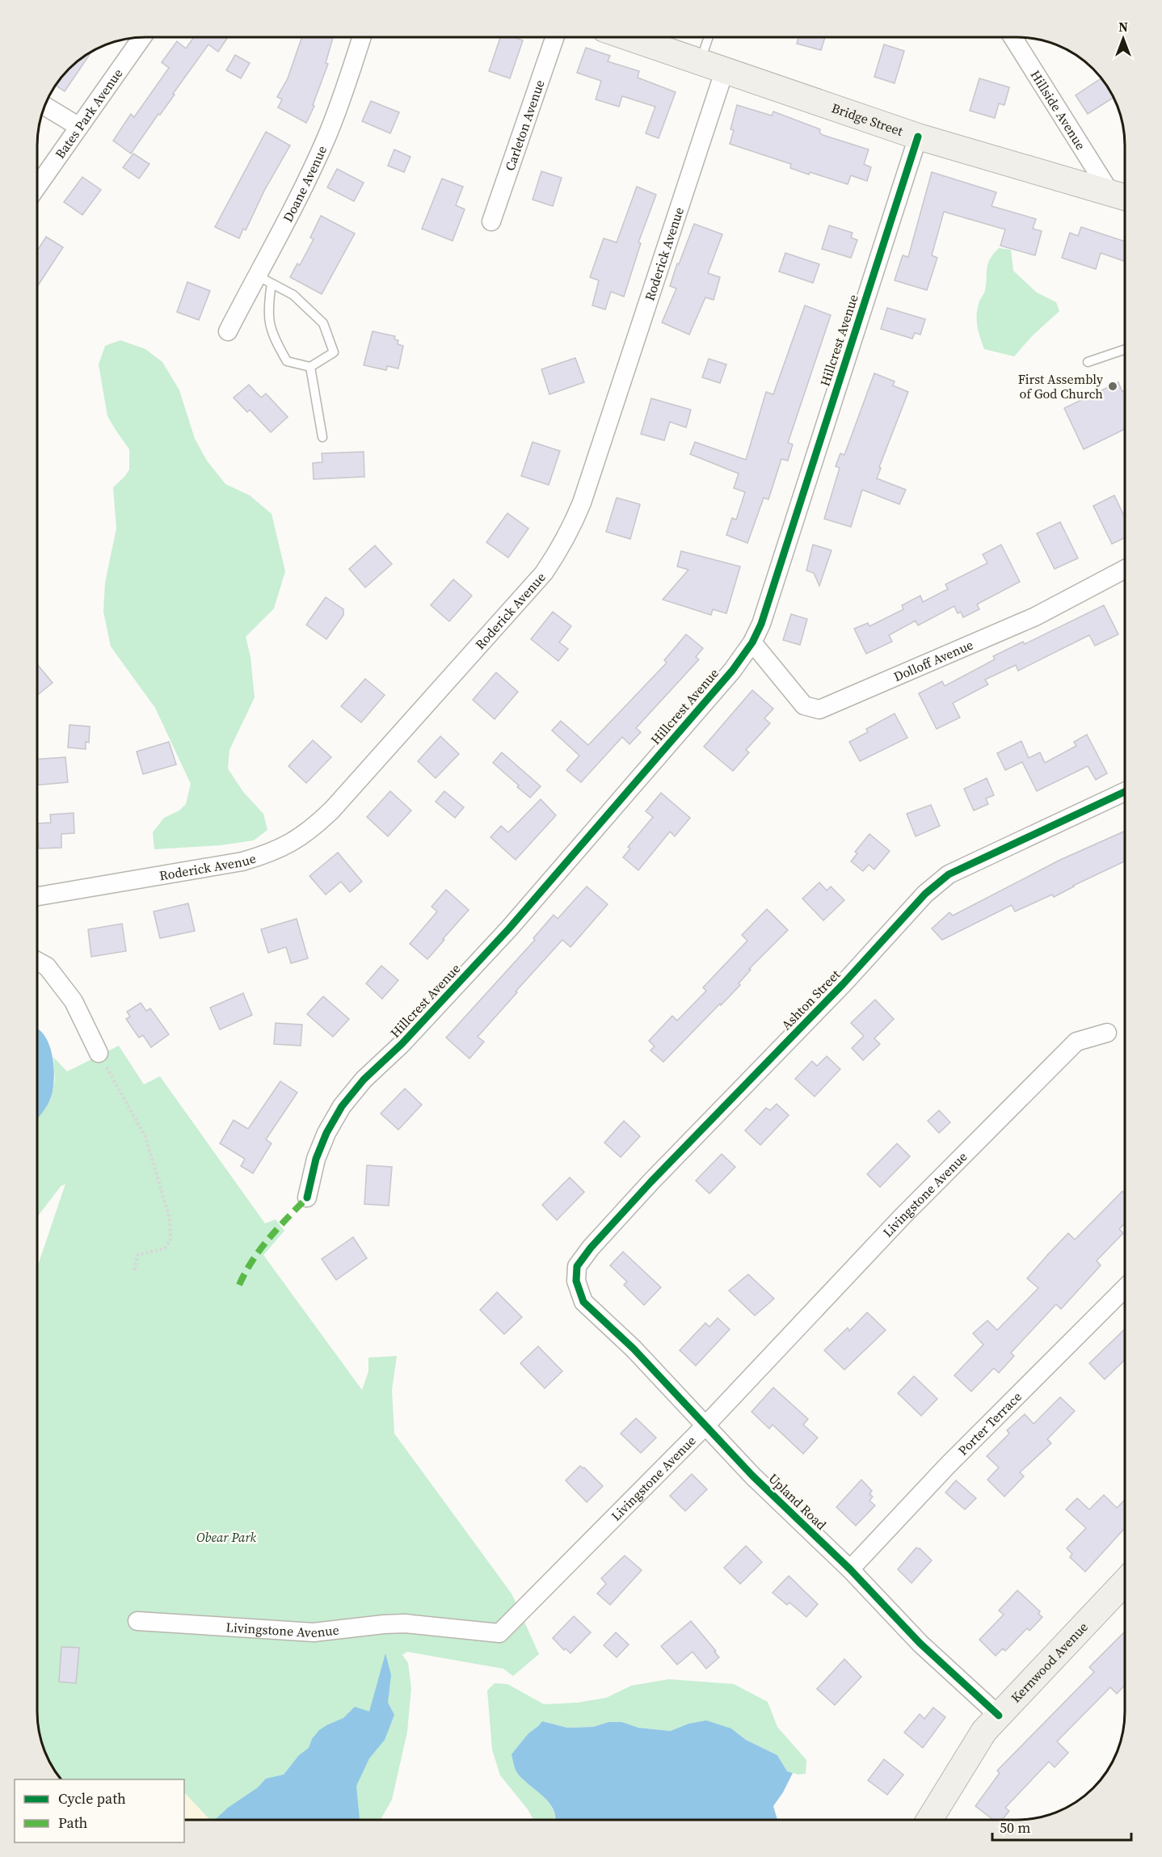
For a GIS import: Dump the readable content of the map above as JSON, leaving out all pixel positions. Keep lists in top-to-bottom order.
{
  "streets": {
    "main road": ["Bridge Street", "Kernwood Avenue"],
    "street": [
      "Hillside Avenue",
      "Bates Park Avenue",
      "Carleton Avenue",
      "Doane Avenue",
      "Roderick Avenue",
      "Hillcrest Avenue",
      "Dolloff Avenue",
      "Ashton Street",
      "Livingstone Avenue",
      "Porter Terrace",
      "Upland Road"
    ]
  },
  "crossings": [
    ["Hillside Avenue", "Bridge Street"],
    ["Bridge Street", "Roderick Avenue"],
    ["Bridge Street", "Hillcrest Avenue"],
    ["Hillcrest Avenue", "Dolloff Avenue"],
    ["Ashton Street", "Upland Road"],
    ["Livingstone Avenue", "Upland Road"],
    ["Porter Terrace", "Upland Road"],
    ["Upland Road", "Kernwood Avenue"]
  ],
  "parks": ["Obear Park"],
  "places": ["First Assembly of God Church"],
  "legend": ["Cycle path", "Path"],
  "scale_bar": "50 m",
  "north": "top"
}
